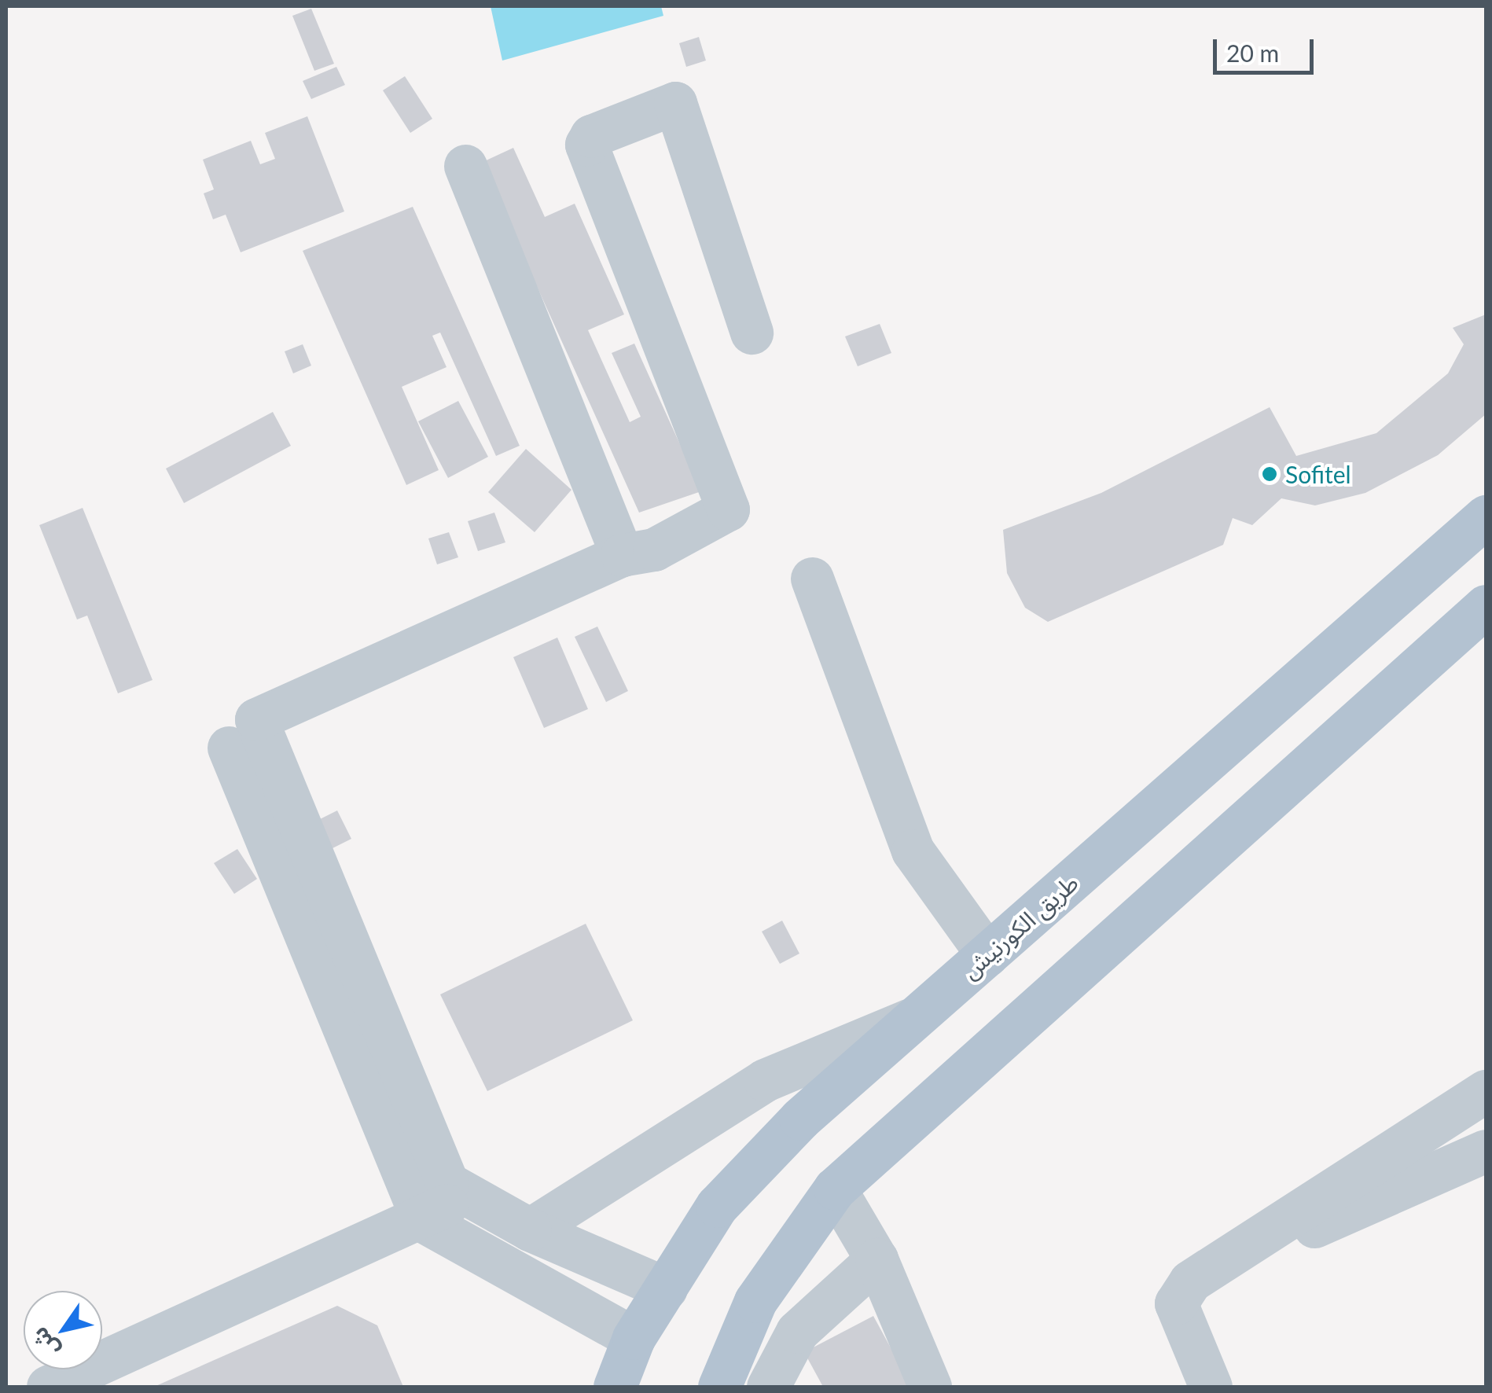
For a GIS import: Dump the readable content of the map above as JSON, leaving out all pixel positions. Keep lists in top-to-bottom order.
{
  "streets": {
    "main road": ["طريق الكورنيش"]
  },
  "places": ["Sofitel"],
  "scale_bar": "20 m",
  "north": "bottom left"
}
